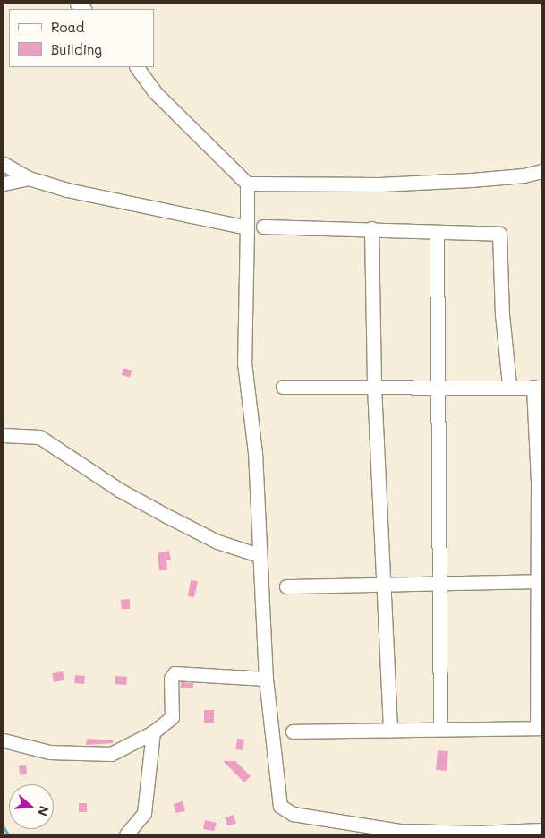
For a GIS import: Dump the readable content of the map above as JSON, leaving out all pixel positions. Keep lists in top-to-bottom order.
{
  "legend": ["Road", "Building"],
  "north": "right"
}
